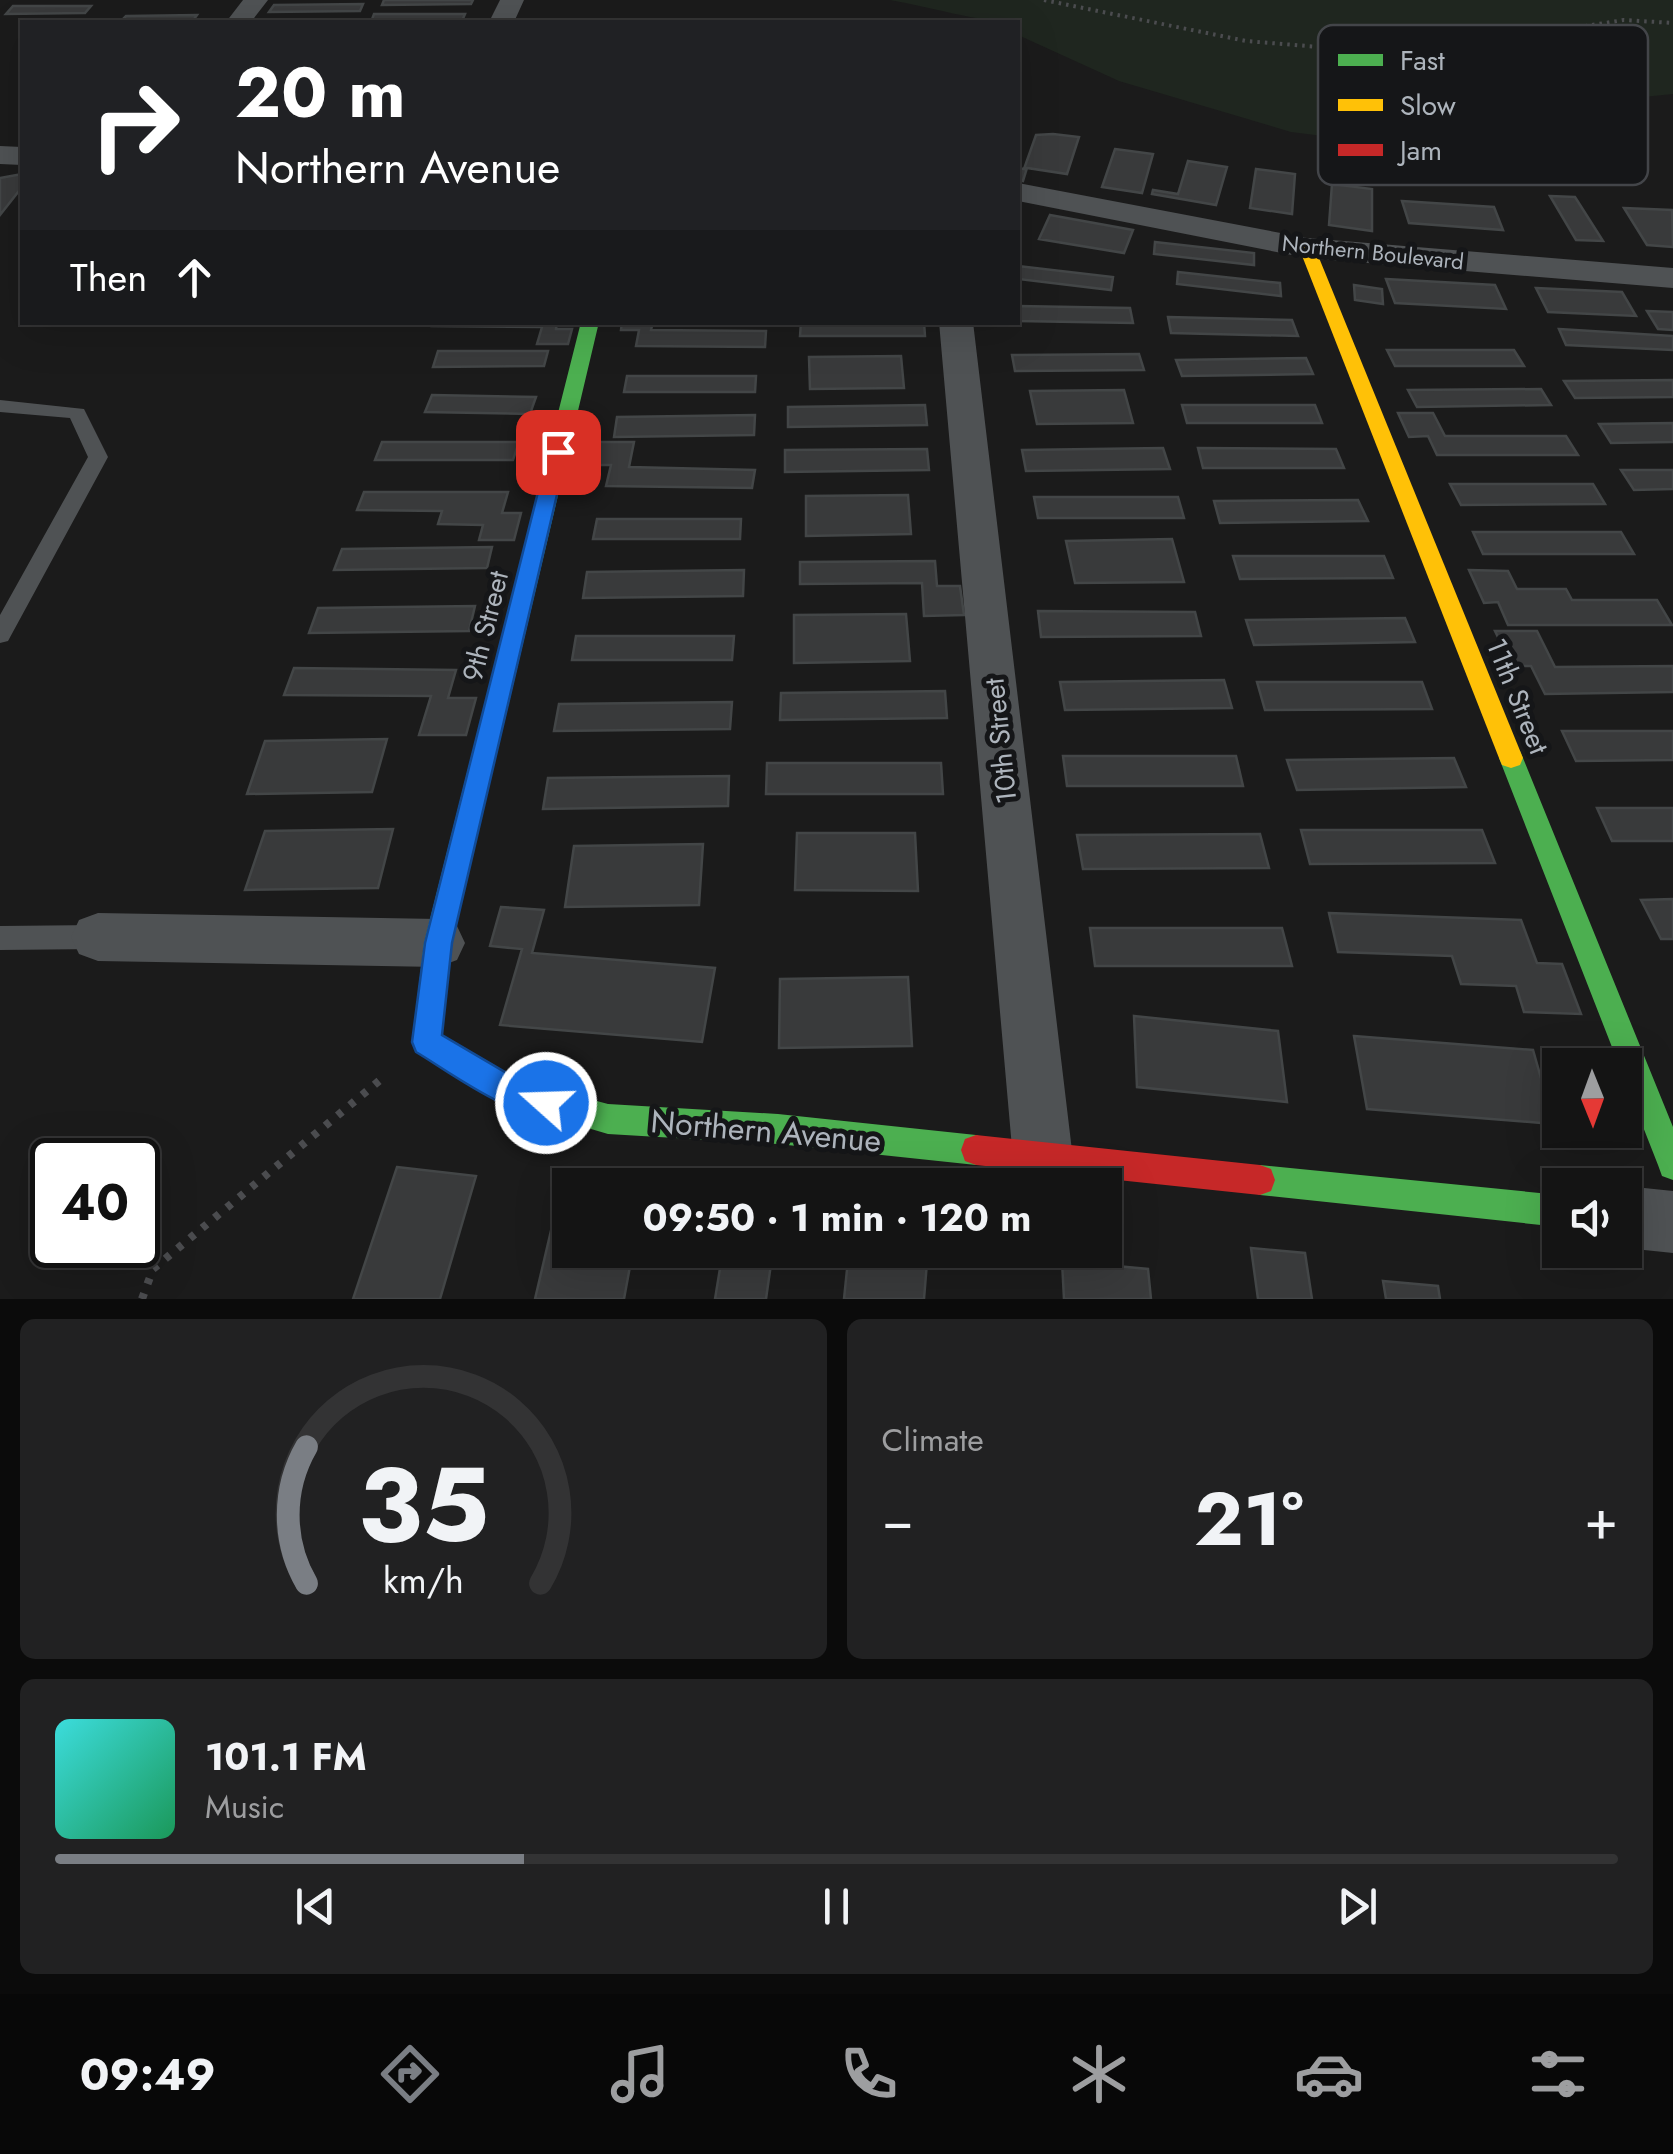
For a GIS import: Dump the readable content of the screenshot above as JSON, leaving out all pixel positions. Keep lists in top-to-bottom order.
{
  "streets": {
    "street": [
      "Northern Boulevard",
      "9th Street",
      "11th Street",
      "10th Street",
      "Northern Avenue"
    ]
  },
  "crossings": [
    ["Northern Boulevard", "11th Street"],
    ["10th Street", "Northern Avenue"]
  ],
  "legend": ["Fast", "Slow", "Jam"],
  "north": "bottom",
  "page": {
    "turn": ["20 m", "Northern Avenue"],
    "then": "Then",
    "limit": "40",
    "trip": "09:50 · 1 min · 120 m",
    "tile": "Climate",
    "heat": ["−", "21°", "+"],
    "song": ["101.1 FM", "Music"],
    "tabs": "09:49",
    "gauge": ["35", "km/h"]
  }
}
